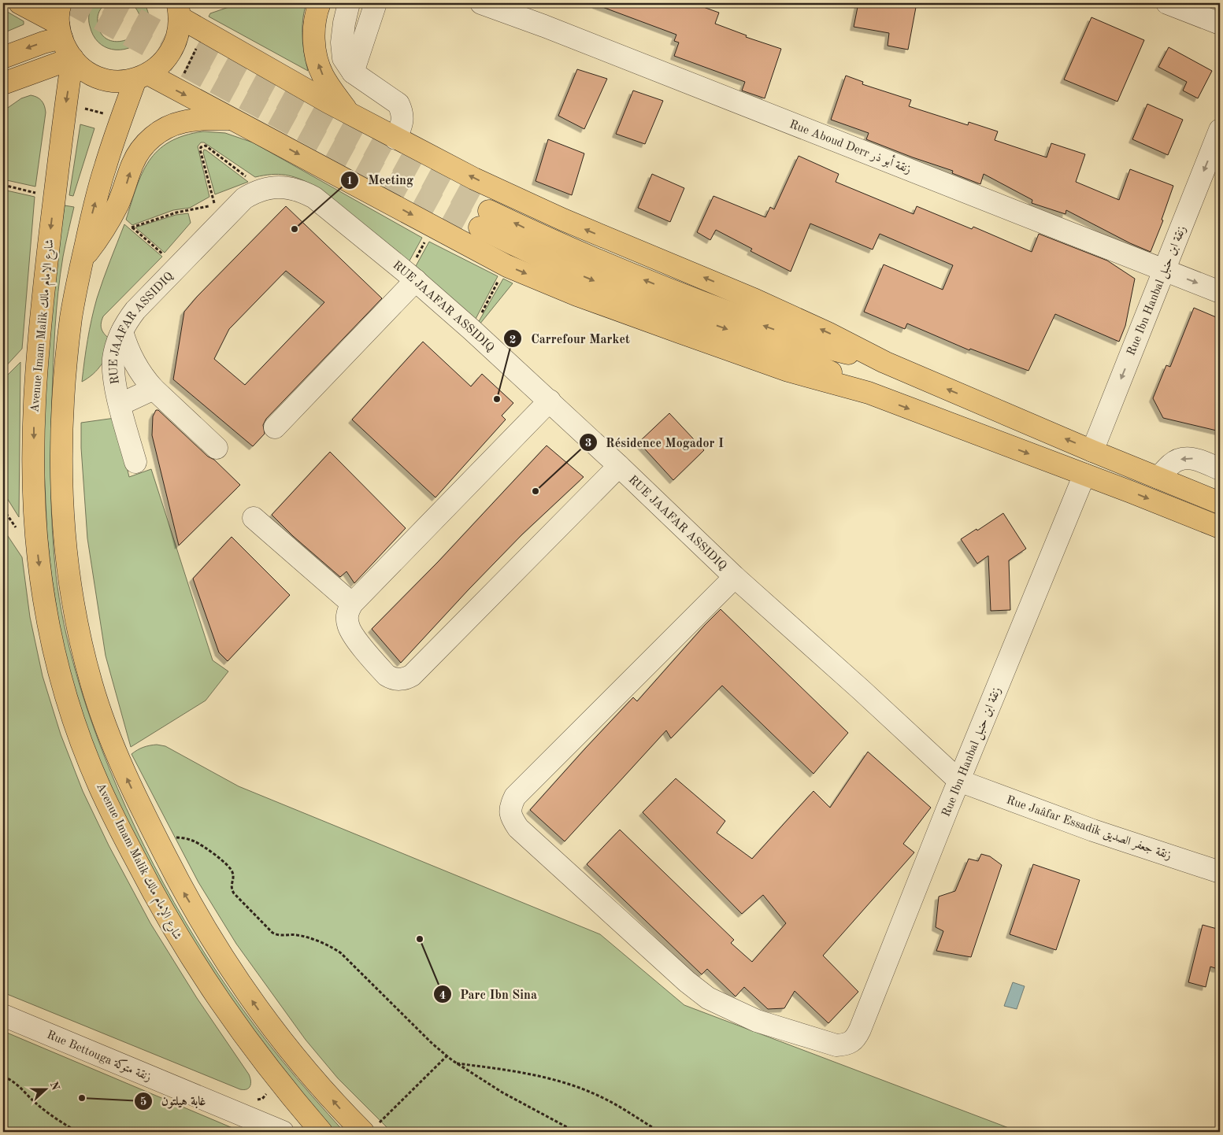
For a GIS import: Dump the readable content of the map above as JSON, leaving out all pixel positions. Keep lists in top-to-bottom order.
{
  "streets": {
    "main road": ["Avenue Imam Malik شارع الإمام مالك"],
    "street": [
      "Rue Aboud Derr زنقة أبو ذر",
      "Rue Ibn Hanbal زنقة ابن حنبل",
      "RUE JAAFAR ASSIDIQ",
      "Rue Jaâfar Essadik زنقة جعفر الصديق",
      "Rue Bettouga زنقة متوكة"
    ]
  },
  "crossings": [
    ["Rue Aboud Derr زنقة أبو ذر", "Rue Ibn Hanbal زنقة ابن حنبل"],
    ["Rue Ibn Hanbal زنقة ابن حنبل", "RUE JAAFAR ASSIDIQ"],
    ["Rue Ibn Hanbal زنقة ابن حنبل", "Rue Jaâfar Essadik زنقة جعفر الصديق"],
    ["RUE JAAFAR ASSIDIQ", "Rue Jaâfar Essadik زنقة جعفر الصديق"]
  ],
  "places": [
    "Meeting",
    "Carrefour Market",
    "Résidence Mogador I",
    "Parc Ibn Sina",
    "غابة هيلتون"
  ],
  "north": "right"
}
